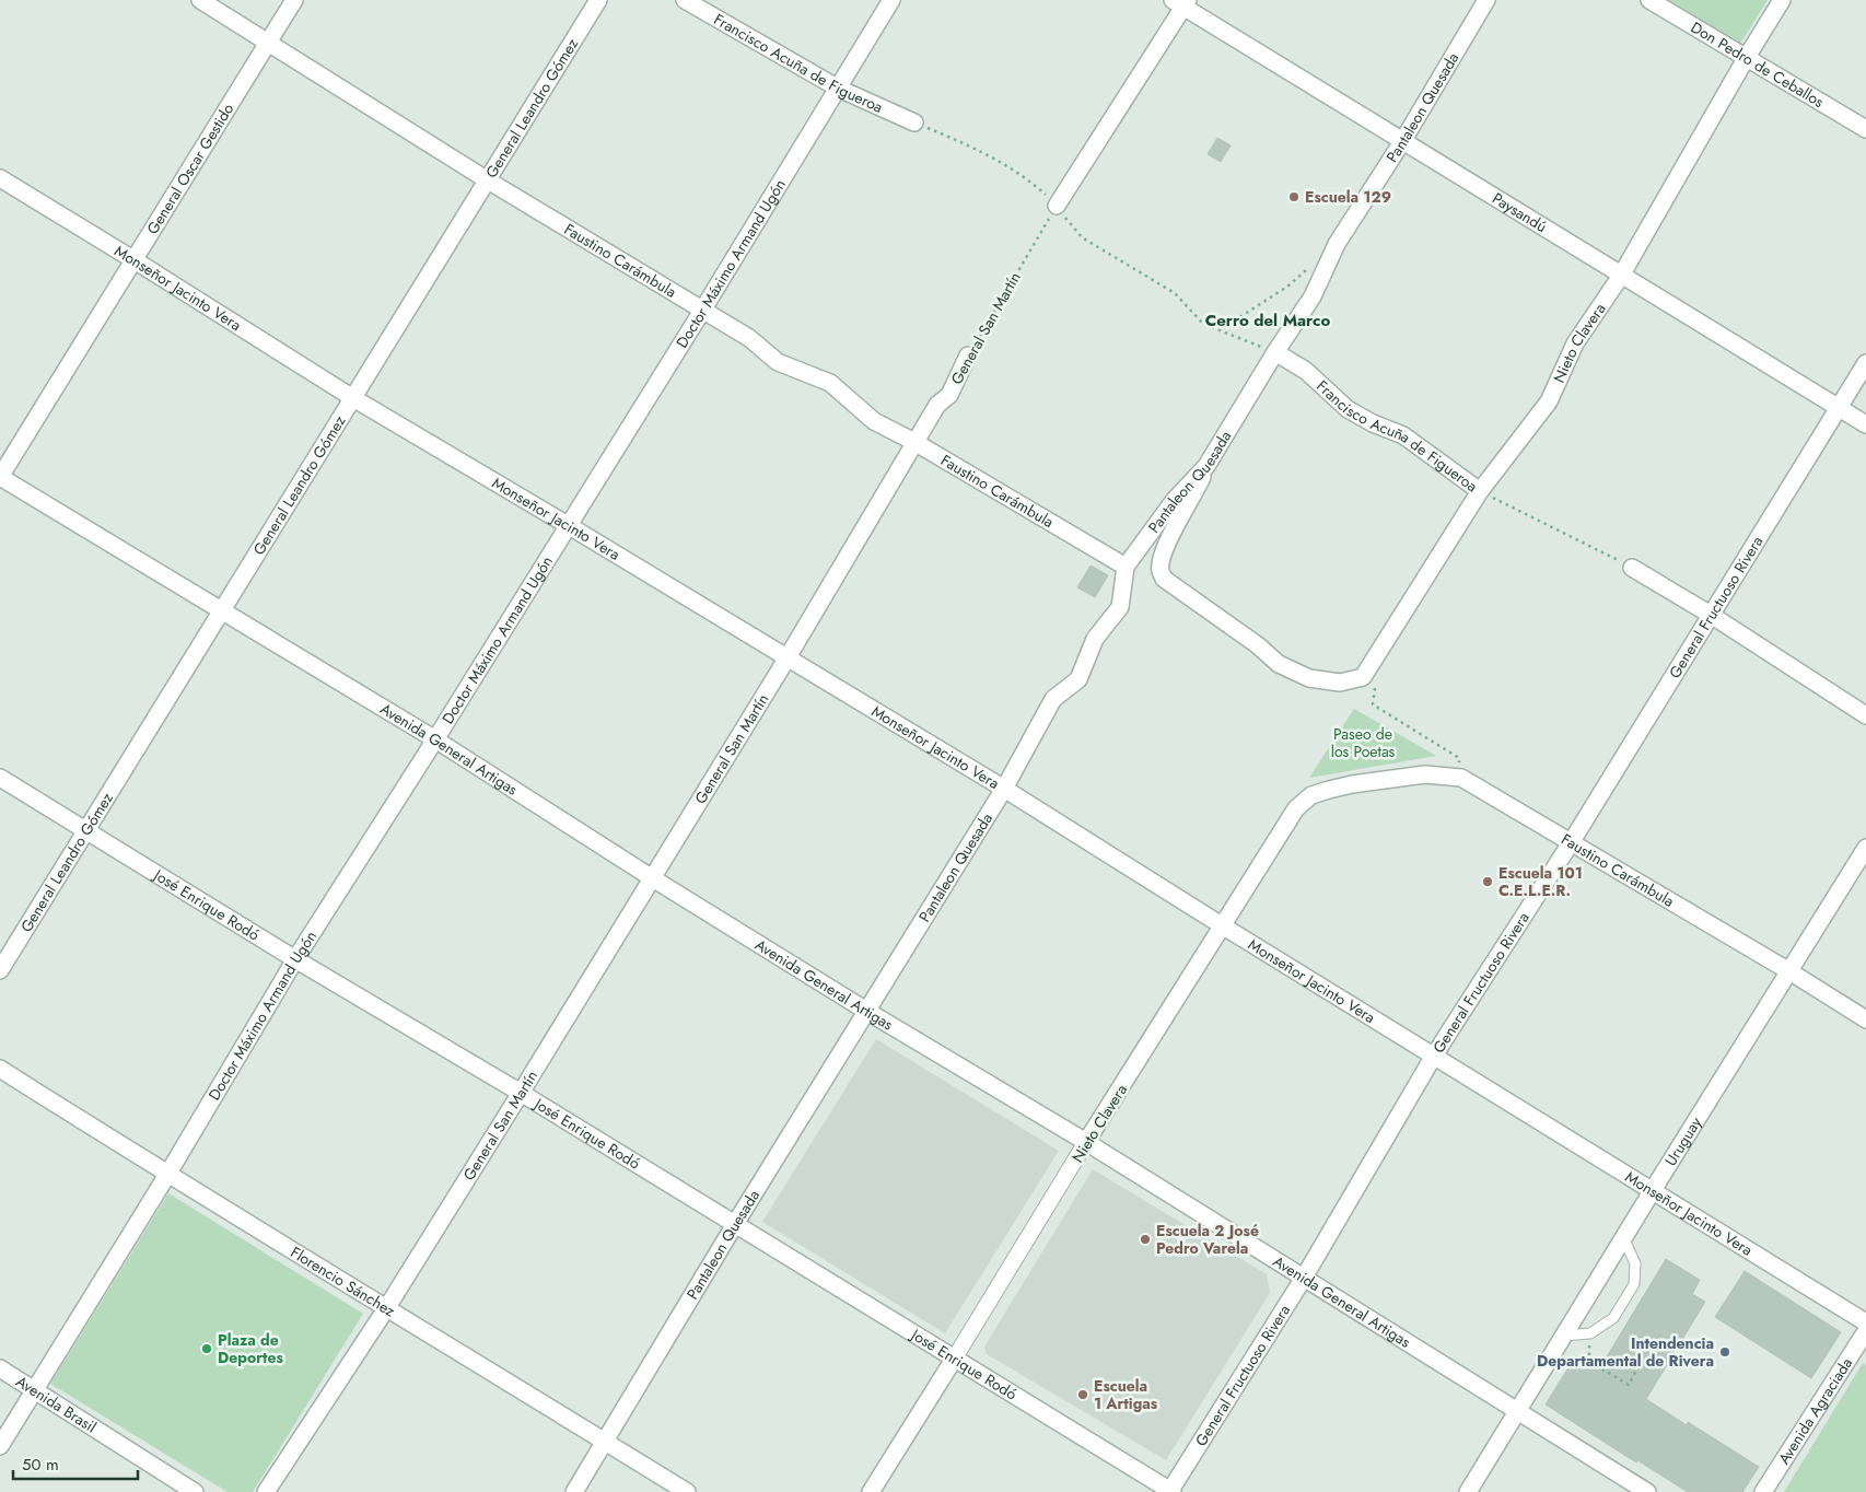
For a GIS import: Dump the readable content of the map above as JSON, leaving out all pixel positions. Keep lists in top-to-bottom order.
{
  "streets": {
    "street": [
      "Francisco Acuña de Figueroa",
      "Don Pedro de Ceballos",
      "Pantaleon Quesada",
      "General Leandro Gómez",
      "General Oscar Gestido",
      "Paysandú",
      "Faustino Carámbula",
      "Doctor Máximo Armand Ugón",
      "Monseñor Jacinto Vera",
      "General San Martín",
      "Nieto Clavera",
      "General Fructuoso Rivera",
      "Avenida General Artigas",
      "José Enrique Rodó",
      "Uruguay",
      "Florencio Sánchez",
      "Avenida Brasil",
      "Avenida Agraciada"
    ]
  },
  "crossings": [
    ["Francisco Acuña de Figueroa", "Pantaleon Quesada"],
    ["Francisco Acuña de Figueroa", "Doctor Máximo Armand Ugón"],
    ["Francisco Acuña de Figueroa", "Nieto Clavera"],
    ["Don Pedro de Ceballos", "Nieto Clavera"],
    ["Pantaleon Quesada", "Paysandú"],
    ["Pantaleon Quesada", "Faustino Carámbula"],
    ["Pantaleon Quesada", "Monseñor Jacinto Vera"],
    ["Pantaleon Quesada", "Avenida General Artigas"],
    ["Pantaleon Quesada", "José Enrique Rodó"],
    ["Pantaleon Quesada", "Florencio Sánchez"],
    ["General Leandro Gómez", "Faustino Carámbula"],
    ["General Leandro Gómez", "Monseñor Jacinto Vera"],
    ["General Leandro Gómez", "Avenida General Artigas"],
    ["General Leandro Gómez", "José Enrique Rodó"],
    ["General Oscar Gestido", "Faustino Carámbula"],
    ["General Oscar Gestido", "Monseñor Jacinto Vera"],
    ["General Oscar Gestido", "Avenida General Artigas"],
    ["Paysandú", "Nieto Clavera"],
    ["Paysandú", "General Fructuoso Rivera"],
    ["Faustino Carámbula", "Doctor Máximo Armand Ugón"],
    ["Faustino Carámbula", "General San Martín"],
    ["Faustino Carámbula", "Nieto Clavera"],
    ["Faustino Carámbula", "General Fructuoso Rivera"],
    ["Faustino Carámbula", "Uruguay"],
    ["Doctor Máximo Armand Ugón", "Monseñor Jacinto Vera"],
    ["Doctor Máximo Armand Ugón", "Avenida General Artigas"],
    ["Doctor Máximo Armand Ugón", "José Enrique Rodó"],
    ["Doctor Máximo Armand Ugón", "Florencio Sánchez"],
    ["Doctor Máximo Armand Ugón", "Avenida Brasil"],
    ["Monseñor Jacinto Vera", "General San Martín"],
    ["Monseñor Jacinto Vera", "Nieto Clavera"],
    ["Monseñor Jacinto Vera", "General Fructuoso Rivera"],
    ["Monseñor Jacinto Vera", "Uruguay"],
    ["General San Martín", "Avenida General Artigas"],
    ["General San Martín", "José Enrique Rodó"],
    ["General San Martín", "Florencio Sánchez"],
    ["Nieto Clavera", "Avenida General Artigas"],
    ["Nieto Clavera", "José Enrique Rodó"],
    ["General Fructuoso Rivera", "Avenida General Artigas"],
    ["General Fructuoso Rivera", "José Enrique Rodó"],
    ["Avenida General Artigas", "Uruguay"]
  ],
  "districts": ["Cerro del Marco"],
  "parks": ["Paseo de los Poetas"],
  "places": [
    "Escuela 129",
    "Escuela 101 C.E.L.E.R.",
    "Escuela 2 José Pedro Varela",
    "Plaza de Deportes",
    "Intendencia Departamental de Rivera",
    "Escuela 1 Artigas"
  ],
  "scale_bar": "50 m"
}
